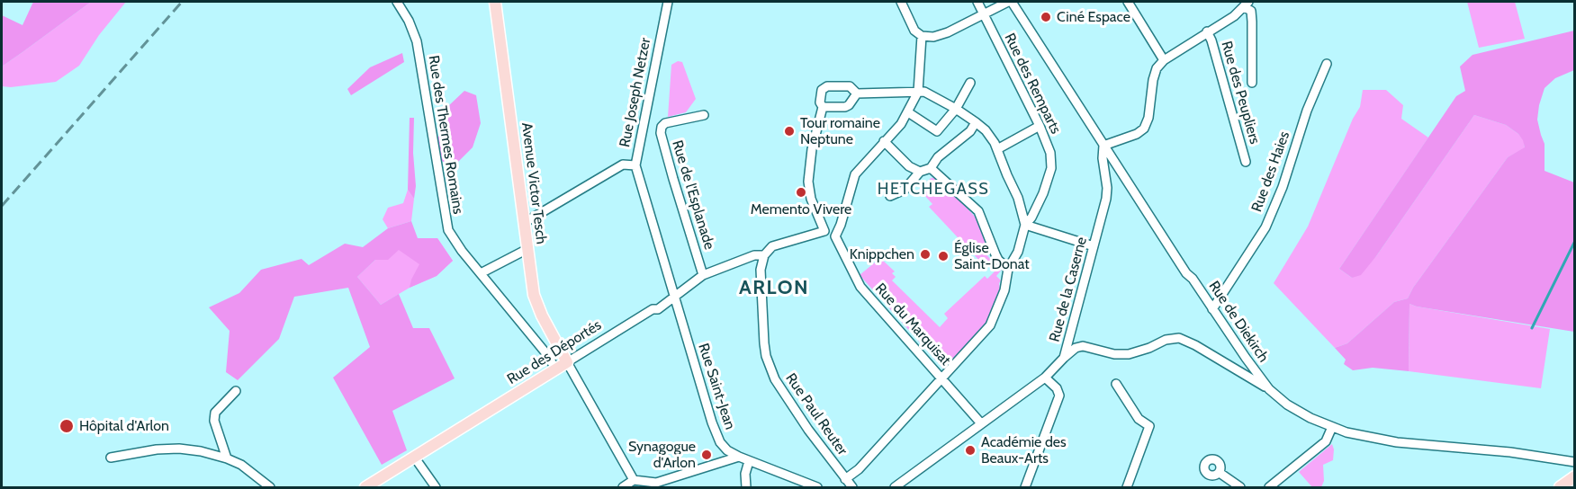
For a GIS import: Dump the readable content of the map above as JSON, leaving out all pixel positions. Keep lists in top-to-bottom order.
{
  "streets": {
    "main road": ["Avenue Victor Tesch", "Rue des Déportés"],
    "street": [
      "Rue des Remparts",
      "Rue Joseph Netzer",
      "Rue des Peupliers",
      "Rue des Thermes Romains",
      "Rue des Haies",
      "Rue de l'Esplanade",
      "Rue de la Caserne",
      "Rue de Diekirch",
      "Rue du Marquisat",
      "Rue Saint-Jean",
      "Rue Paul Reuter"
    ]
  },
  "crossings": [
    ["Rue Joseph Netzer", "Rue des Déportés"],
    ["Rue Joseph Netzer", "Rue Saint-Jean"],
    ["Rue des Thermes Romains", "Rue des Déportés"],
    ["Rue des Haies", "Rue de Diekirch"],
    ["Avenue Victor Tesch", "Rue des Déportés"],
    ["Rue de l'Esplanade", "Rue des Déportés"],
    ["Rue de la Caserne", "Rue de Diekirch"],
    ["Rue de la Caserne", "Rue du Marquisat"],
    ["Rue des Déportés", "Rue Saint-Jean"],
    ["Rue des Déportés", "Rue Paul Reuter"]
  ],
  "districts": ["HETCHEGASS", "ARLON"],
  "places": [
    "Ciné Espace",
    "Tour romaine Neptune",
    "Memento Vivere",
    "Knippchen",
    "Église Saint-Donat",
    "Hôpital d'Arlon",
    "Académie des Beaux-Arts",
    "Synagogue d'Arlon"
  ]
}
